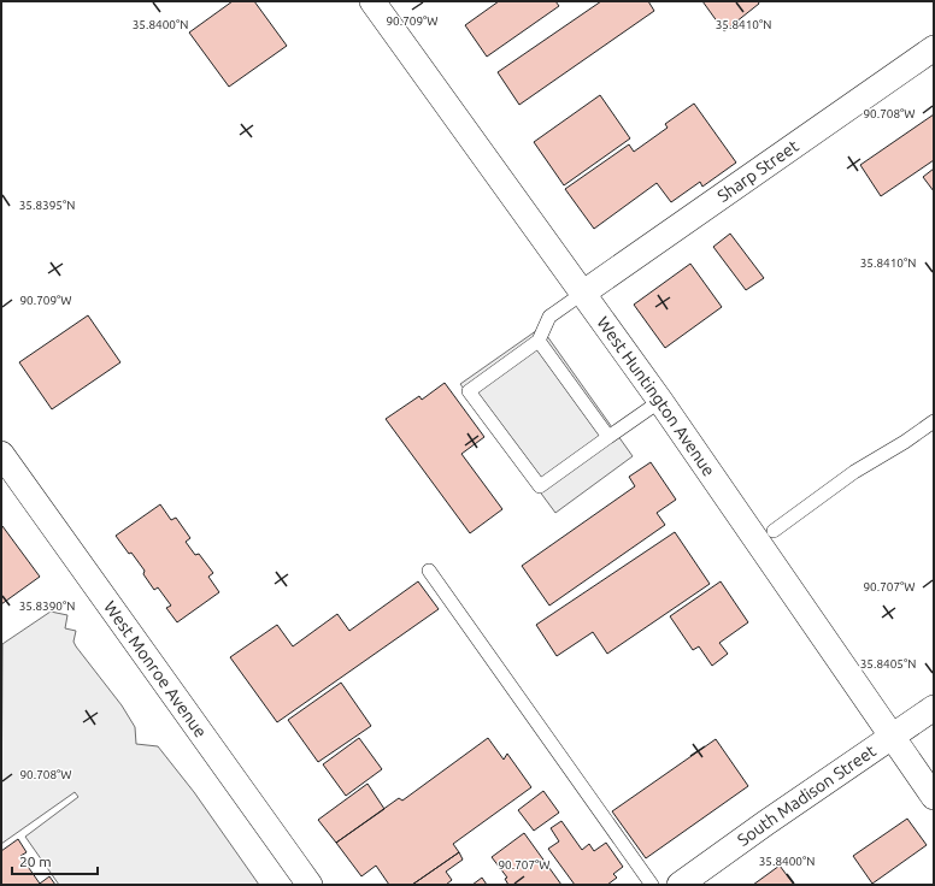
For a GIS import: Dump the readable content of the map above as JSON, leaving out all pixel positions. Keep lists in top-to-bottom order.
{
  "streets": {
    "street": [
      "Sharp Street",
      "West Huntington Avenue",
      "West Monroe Avenue",
      "South Madison Street"
    ]
  },
  "crossings": [
    ["Sharp Street", "West Huntington Avenue"],
    ["West Huntington Avenue", "South Madison Street"]
  ],
  "scale_bar": "20 m",
  "coordinates": [
    "90.709°W",
    "35.8400°N",
    "35.8410°N",
    "90.708°W",
    "35.8395°N",
    "90.707°W",
    "35.8390°N",
    "35.8405°N"
  ]
}
